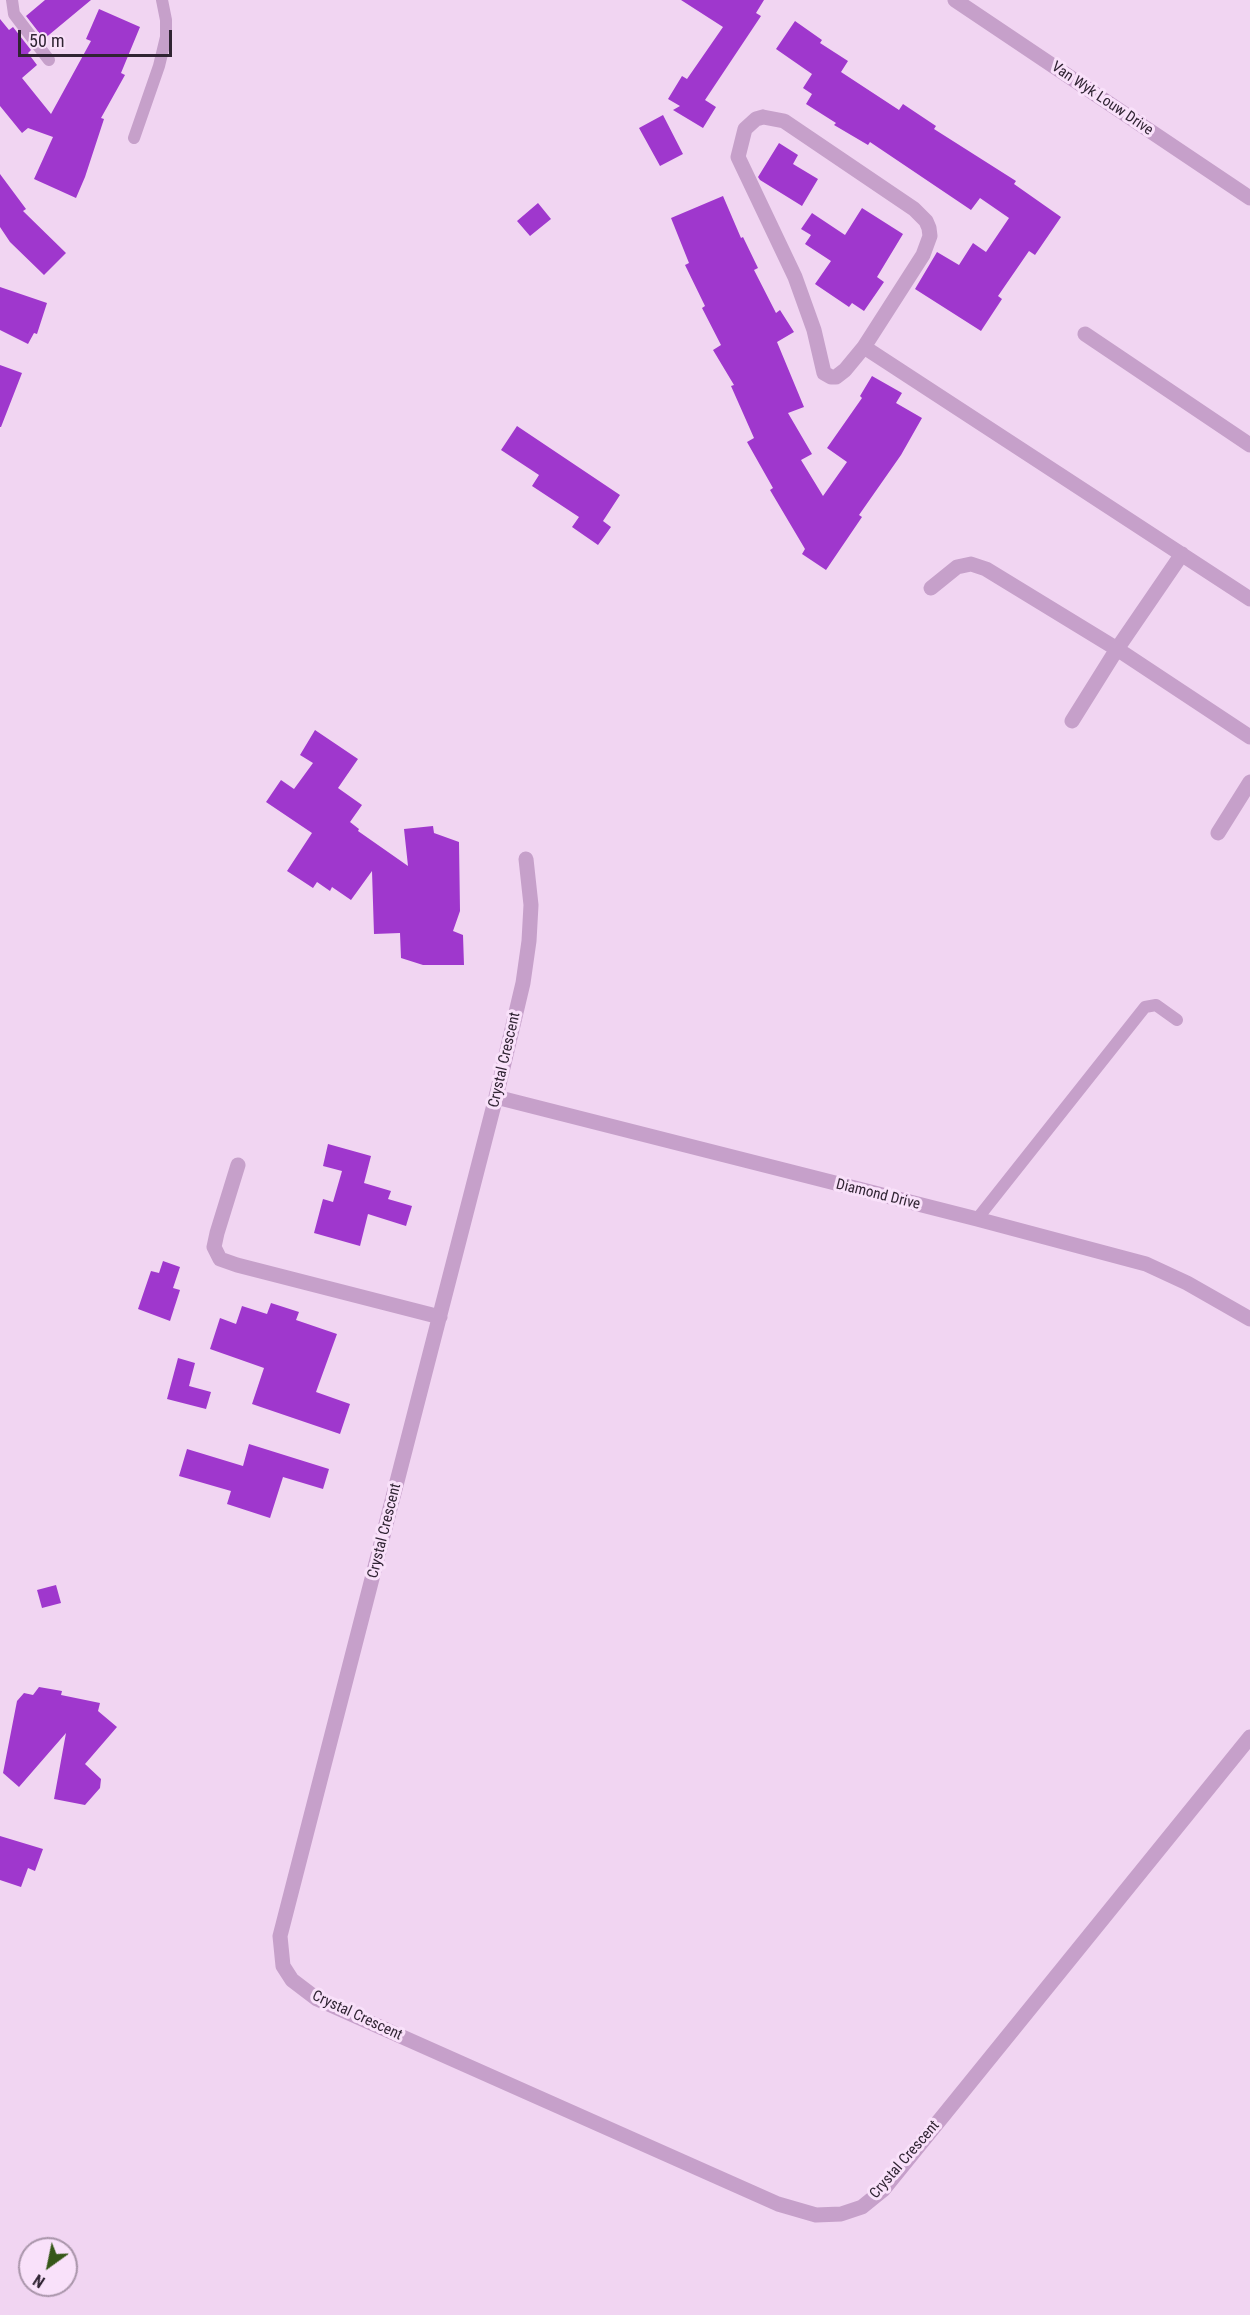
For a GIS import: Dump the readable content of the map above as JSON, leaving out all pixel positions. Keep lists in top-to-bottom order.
{
  "streets": {
    "street": ["Van Wyk Louw Drive", "Crystal Crescent", "Diamond Drive"]
  },
  "crossings": [
    ["Crystal Crescent", "Diamond Drive"]
  ],
  "scale_bar": "50 m",
  "north": "bottom left"
}
